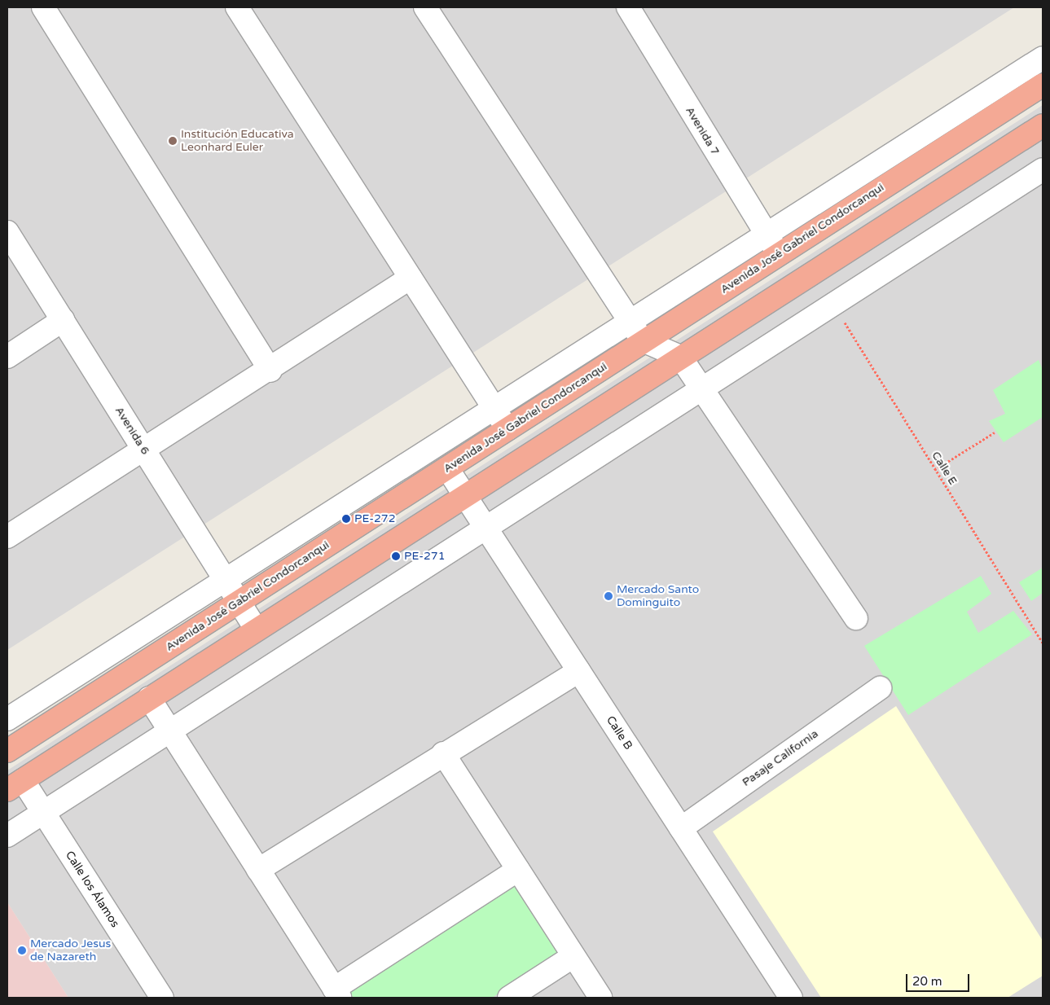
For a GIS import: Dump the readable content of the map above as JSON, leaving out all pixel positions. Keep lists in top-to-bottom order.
{
  "streets": {
    "highway": ["Avenida José Gabriel Condorcanqui"],
    "street": [
      "Avenida 7",
      "Avenida 6",
      "Calle B",
      "Pasaje California",
      "Calle los Álamos"
    ],
    "path": ["Calle E"]
  },
  "crossings": [
    ["Avenida 7", "Avenida José Gabriel Condorcanqui"],
    ["Avenida José Gabriel Condorcanqui", "Avenida 6"],
    ["Avenida José Gabriel Condorcanqui", "Calle B"],
    ["Calle B", "Pasaje California"]
  ],
  "places": [
    "Institución Educativa Leonhard Euler",
    "PE-272",
    "PE-271",
    "Mercado Santo Dominguito",
    "Mercado Jesus de Nazareth"
  ],
  "scale_bar": "20 m"
}
